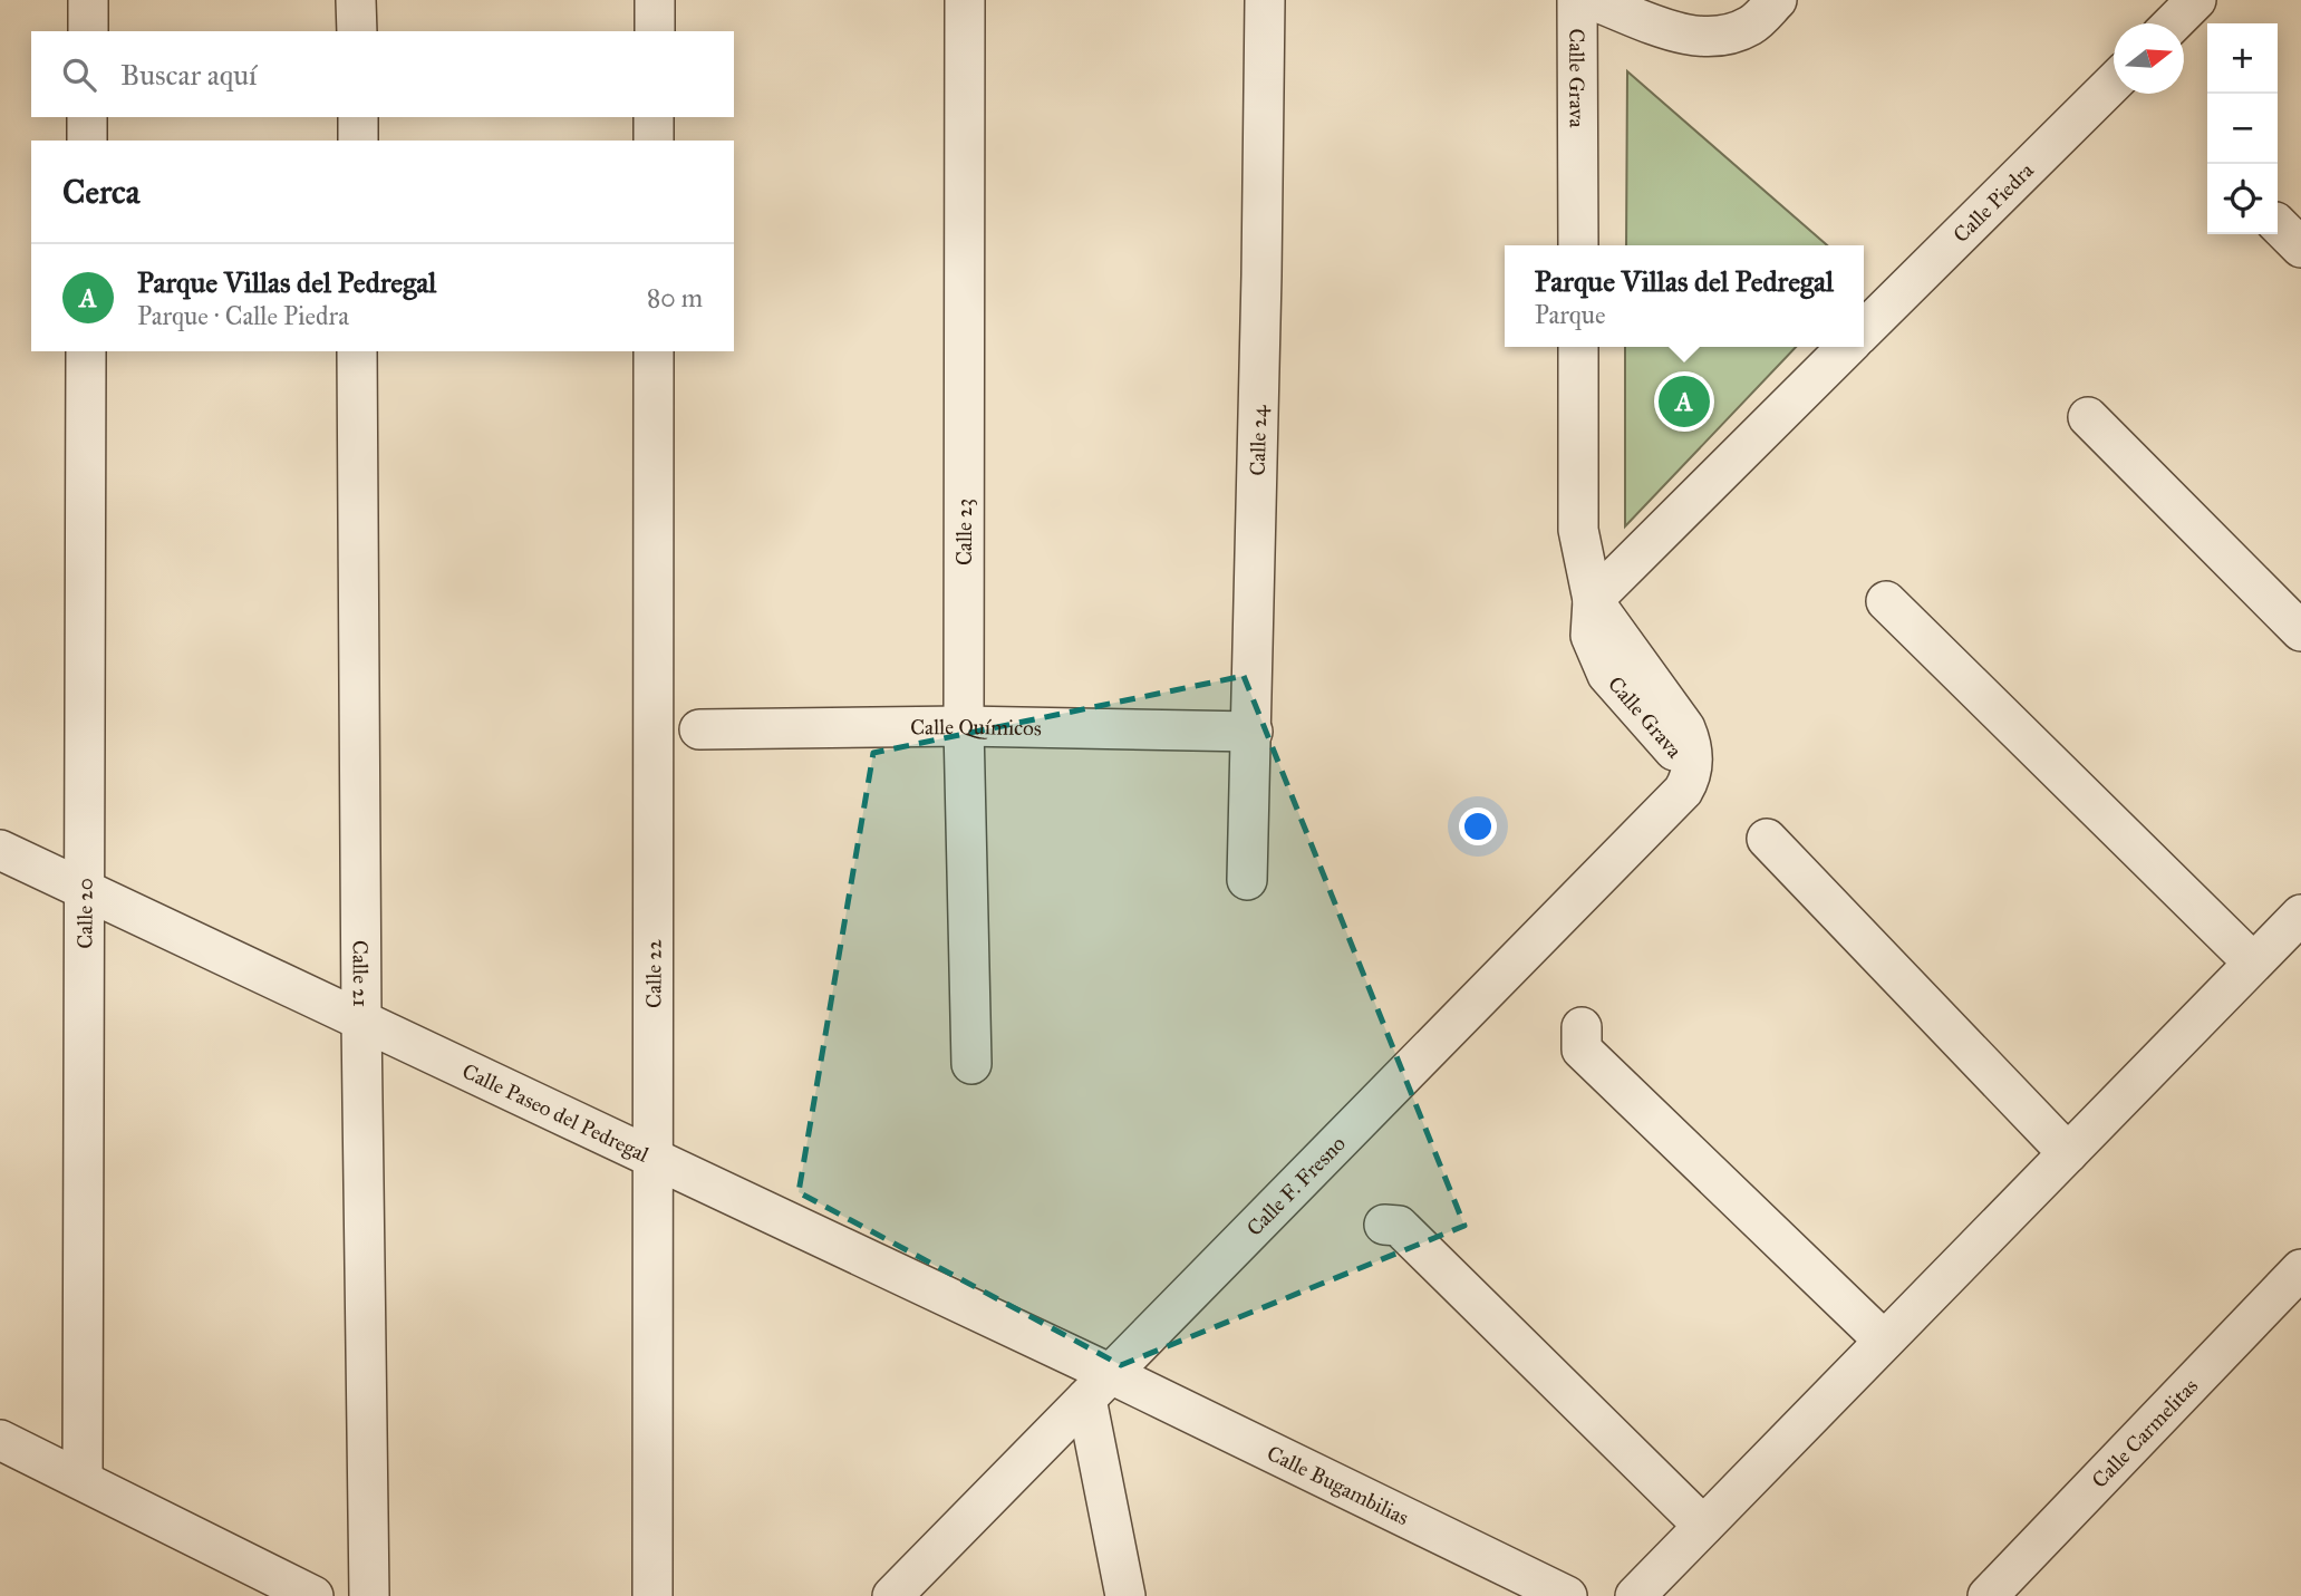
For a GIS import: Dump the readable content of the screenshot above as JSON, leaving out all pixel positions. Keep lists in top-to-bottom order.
{
  "streets": {
    "street": [
      "Calle Grava",
      "Calle Piedra",
      "Calle 24",
      "Calle 23",
      "Calle Químicos",
      "Calle 20",
      "Calle 21",
      "Calle 22",
      "Calle Paseo del Pedregal",
      "Calle F. Fresno",
      "Calle Carmelitas",
      "Calle Bugambilias"
    ]
  },
  "crossings": [
    ["Calle Grava", "Calle F. Fresno"],
    ["Calle 24", "Calle Químicos"],
    ["Calle 23", "Calle Químicos"],
    ["Calle 20", "Calle Paseo del Pedregal"],
    ["Calle 21", "Calle Paseo del Pedregal"],
    ["Calle 22", "Calle Paseo del Pedregal"],
    ["Calle Paseo del Pedregal", "Calle F. Fresno"],
    ["Calle Paseo del Pedregal", "Calle Bugambilias"],
    ["Calle F. Fresno", "Calle Bugambilias"]
  ],
  "north": "right",
  "page": {
    "map_buttons": ["+", "−"],
    "search": "Buscar aquí",
    "heading": "Cerca",
    "list": [
      {
        "mark": "A",
        "name": "Parque Villas del Pedregal",
        "note": "Parque · Calle Piedra",
        "value": "80 m"
      }
    ],
    "popup": ["Parque Villas del Pedregal", "Parque"],
    "pins": "A"
  }
}
